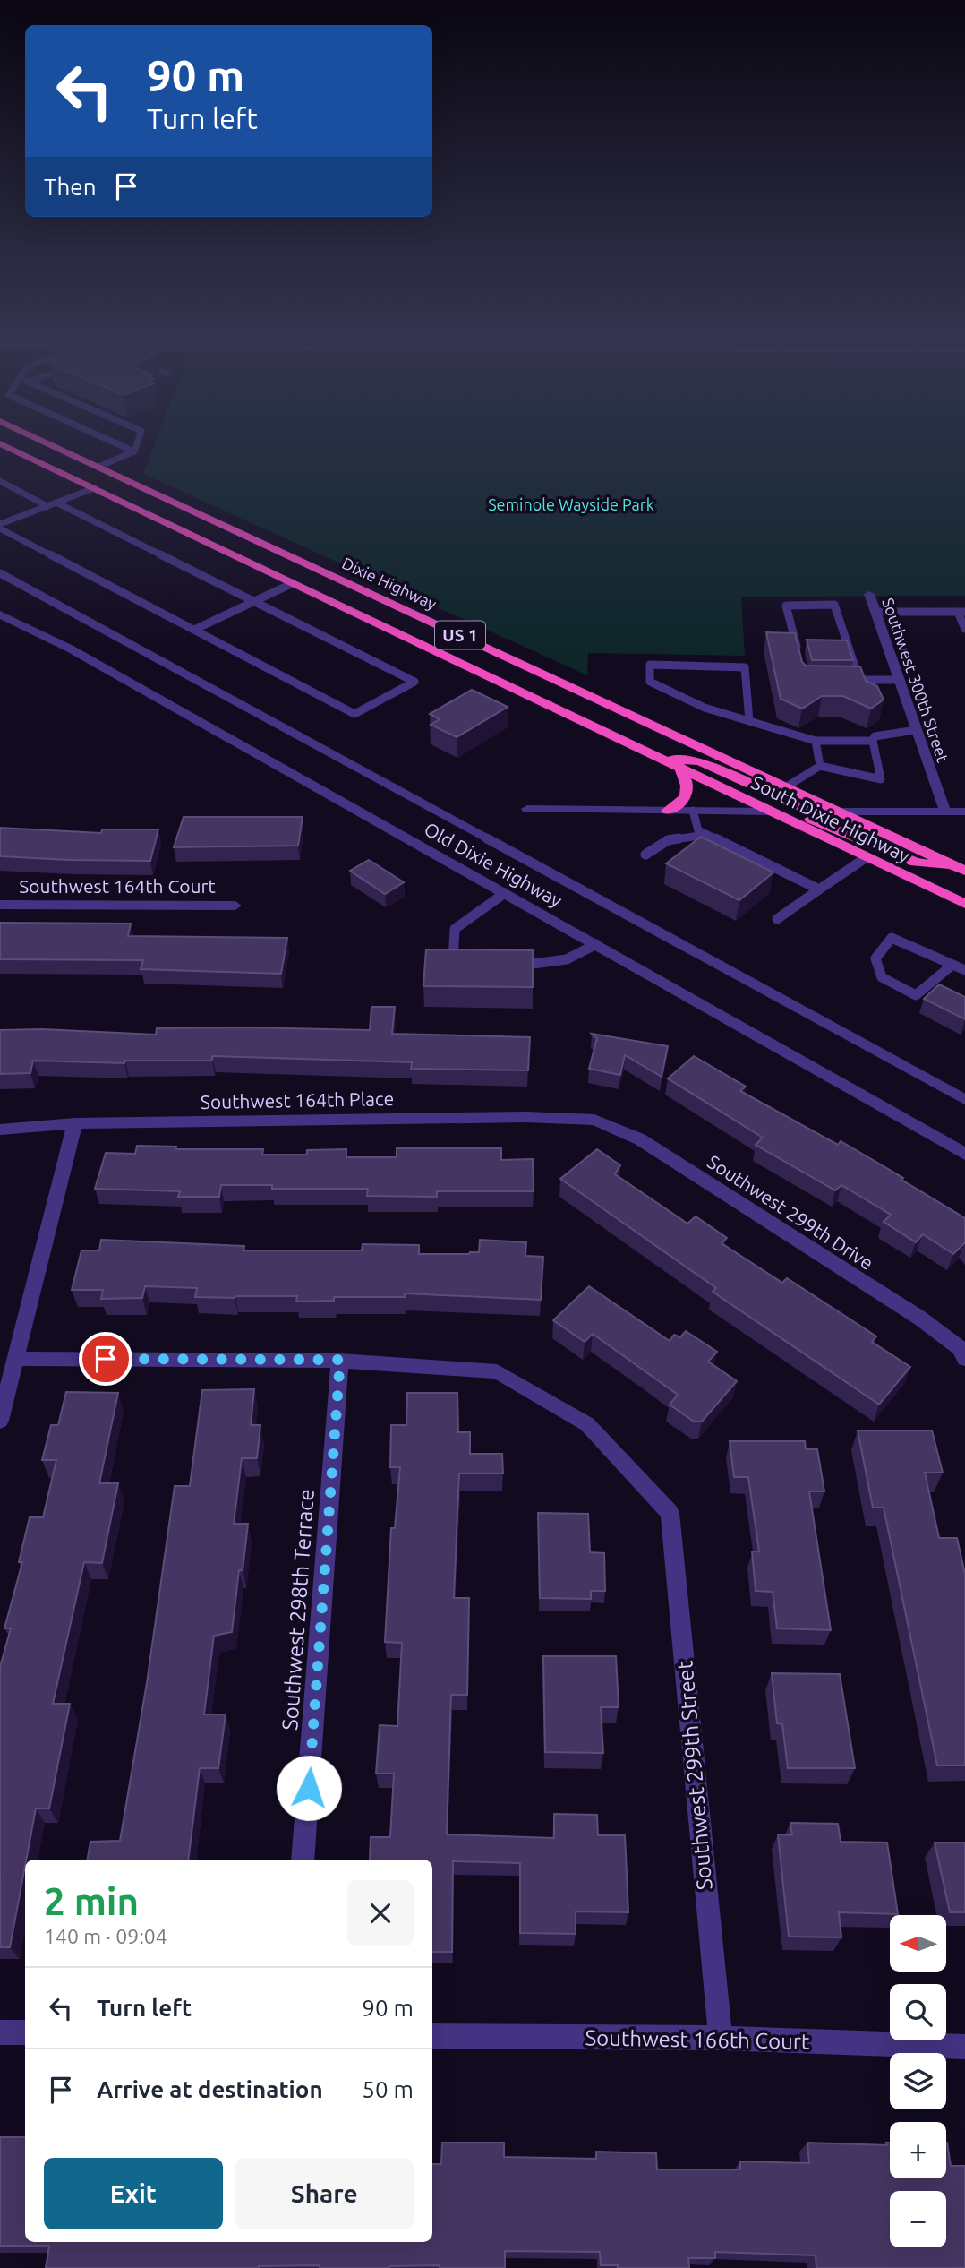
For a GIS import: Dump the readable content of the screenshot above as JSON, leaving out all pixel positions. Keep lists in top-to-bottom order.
{
  "streets": {
    "highway": ["Dixie Highway", "US 1", "South Dixie Highway"],
    "street": [
      "Southwest 300th Street",
      "Old Dixie Highway",
      "Southwest 164th Court",
      "Southwest 164th Place",
      "Southwest 299th Drive",
      "Southwest 298th Terrace",
      "Southwest 299th Street",
      "Southwest 166th Court"
    ]
  },
  "crossings": [
    ["Dixie Highway", "South Dixie Highway"],
    ["US 1", "South Dixie Highway"],
    ["Southwest 164th Place", "Southwest 299th Drive"],
    ["Southwest 298th Terrace", "Southwest 299th Street"],
    ["Southwest 299th Street", "Southwest 166th Court"]
  ],
  "parks": ["Seminole Wayside Park"],
  "north": "left",
  "page": {
    "turn": ["90 m", "Turn left"],
    "then": "Then",
    "heading": ["2 min", "140 m · 09:04"],
    "map_buttons": ["+", "−"],
    "list": [
      {
        "name": "Turn left",
        "value": "90 m"
      },
      {
        "name": "Arrive at destination",
        "value": "50 m"
      }
    ],
    "buttons": ["Exit", "Share"]
  }
}
